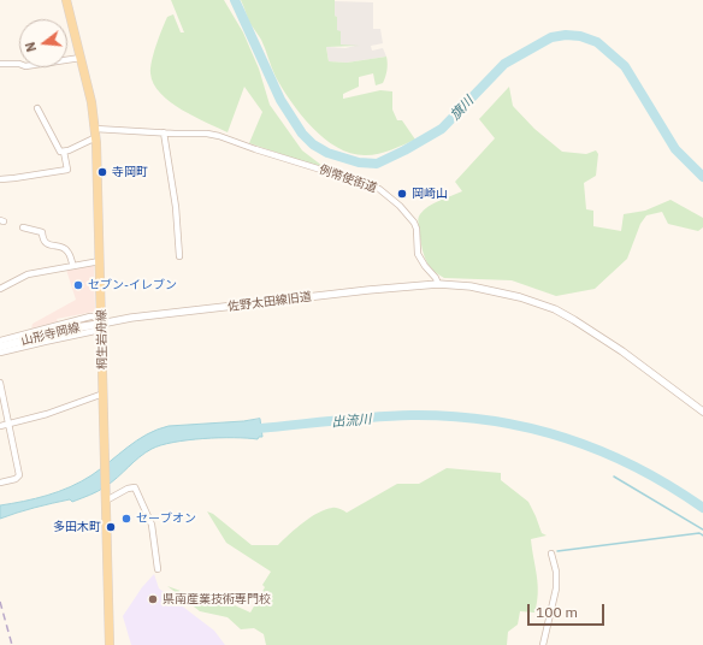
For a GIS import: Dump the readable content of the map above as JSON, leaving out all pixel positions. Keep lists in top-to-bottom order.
{
  "streets": {
    "main road": ["山形寺岡線", "桐生岩舟線"],
    "street": ["例幣使街道", "佐野太田線旧道"]
  },
  "crossings": [
    ["例幣使街道", "佐野太田線旧道"],
    ["例幣使街道", "桐生岩舟線"],
    ["佐野太田線旧道", "山形寺岡線"],
    ["佐野太田線旧道", "桐生岩舟線"],
    ["山形寺岡線", "桐生岩舟線"]
  ],
  "water": ["旗川", "出流川"],
  "places": [
    "寺岡町",
    "岡崎山",
    "セブン-イレブン",
    "セーブオン",
    "多田木町",
    "県南産業技術専門校"
  ],
  "scale_bar": "100 m",
  "north": "left"
}
